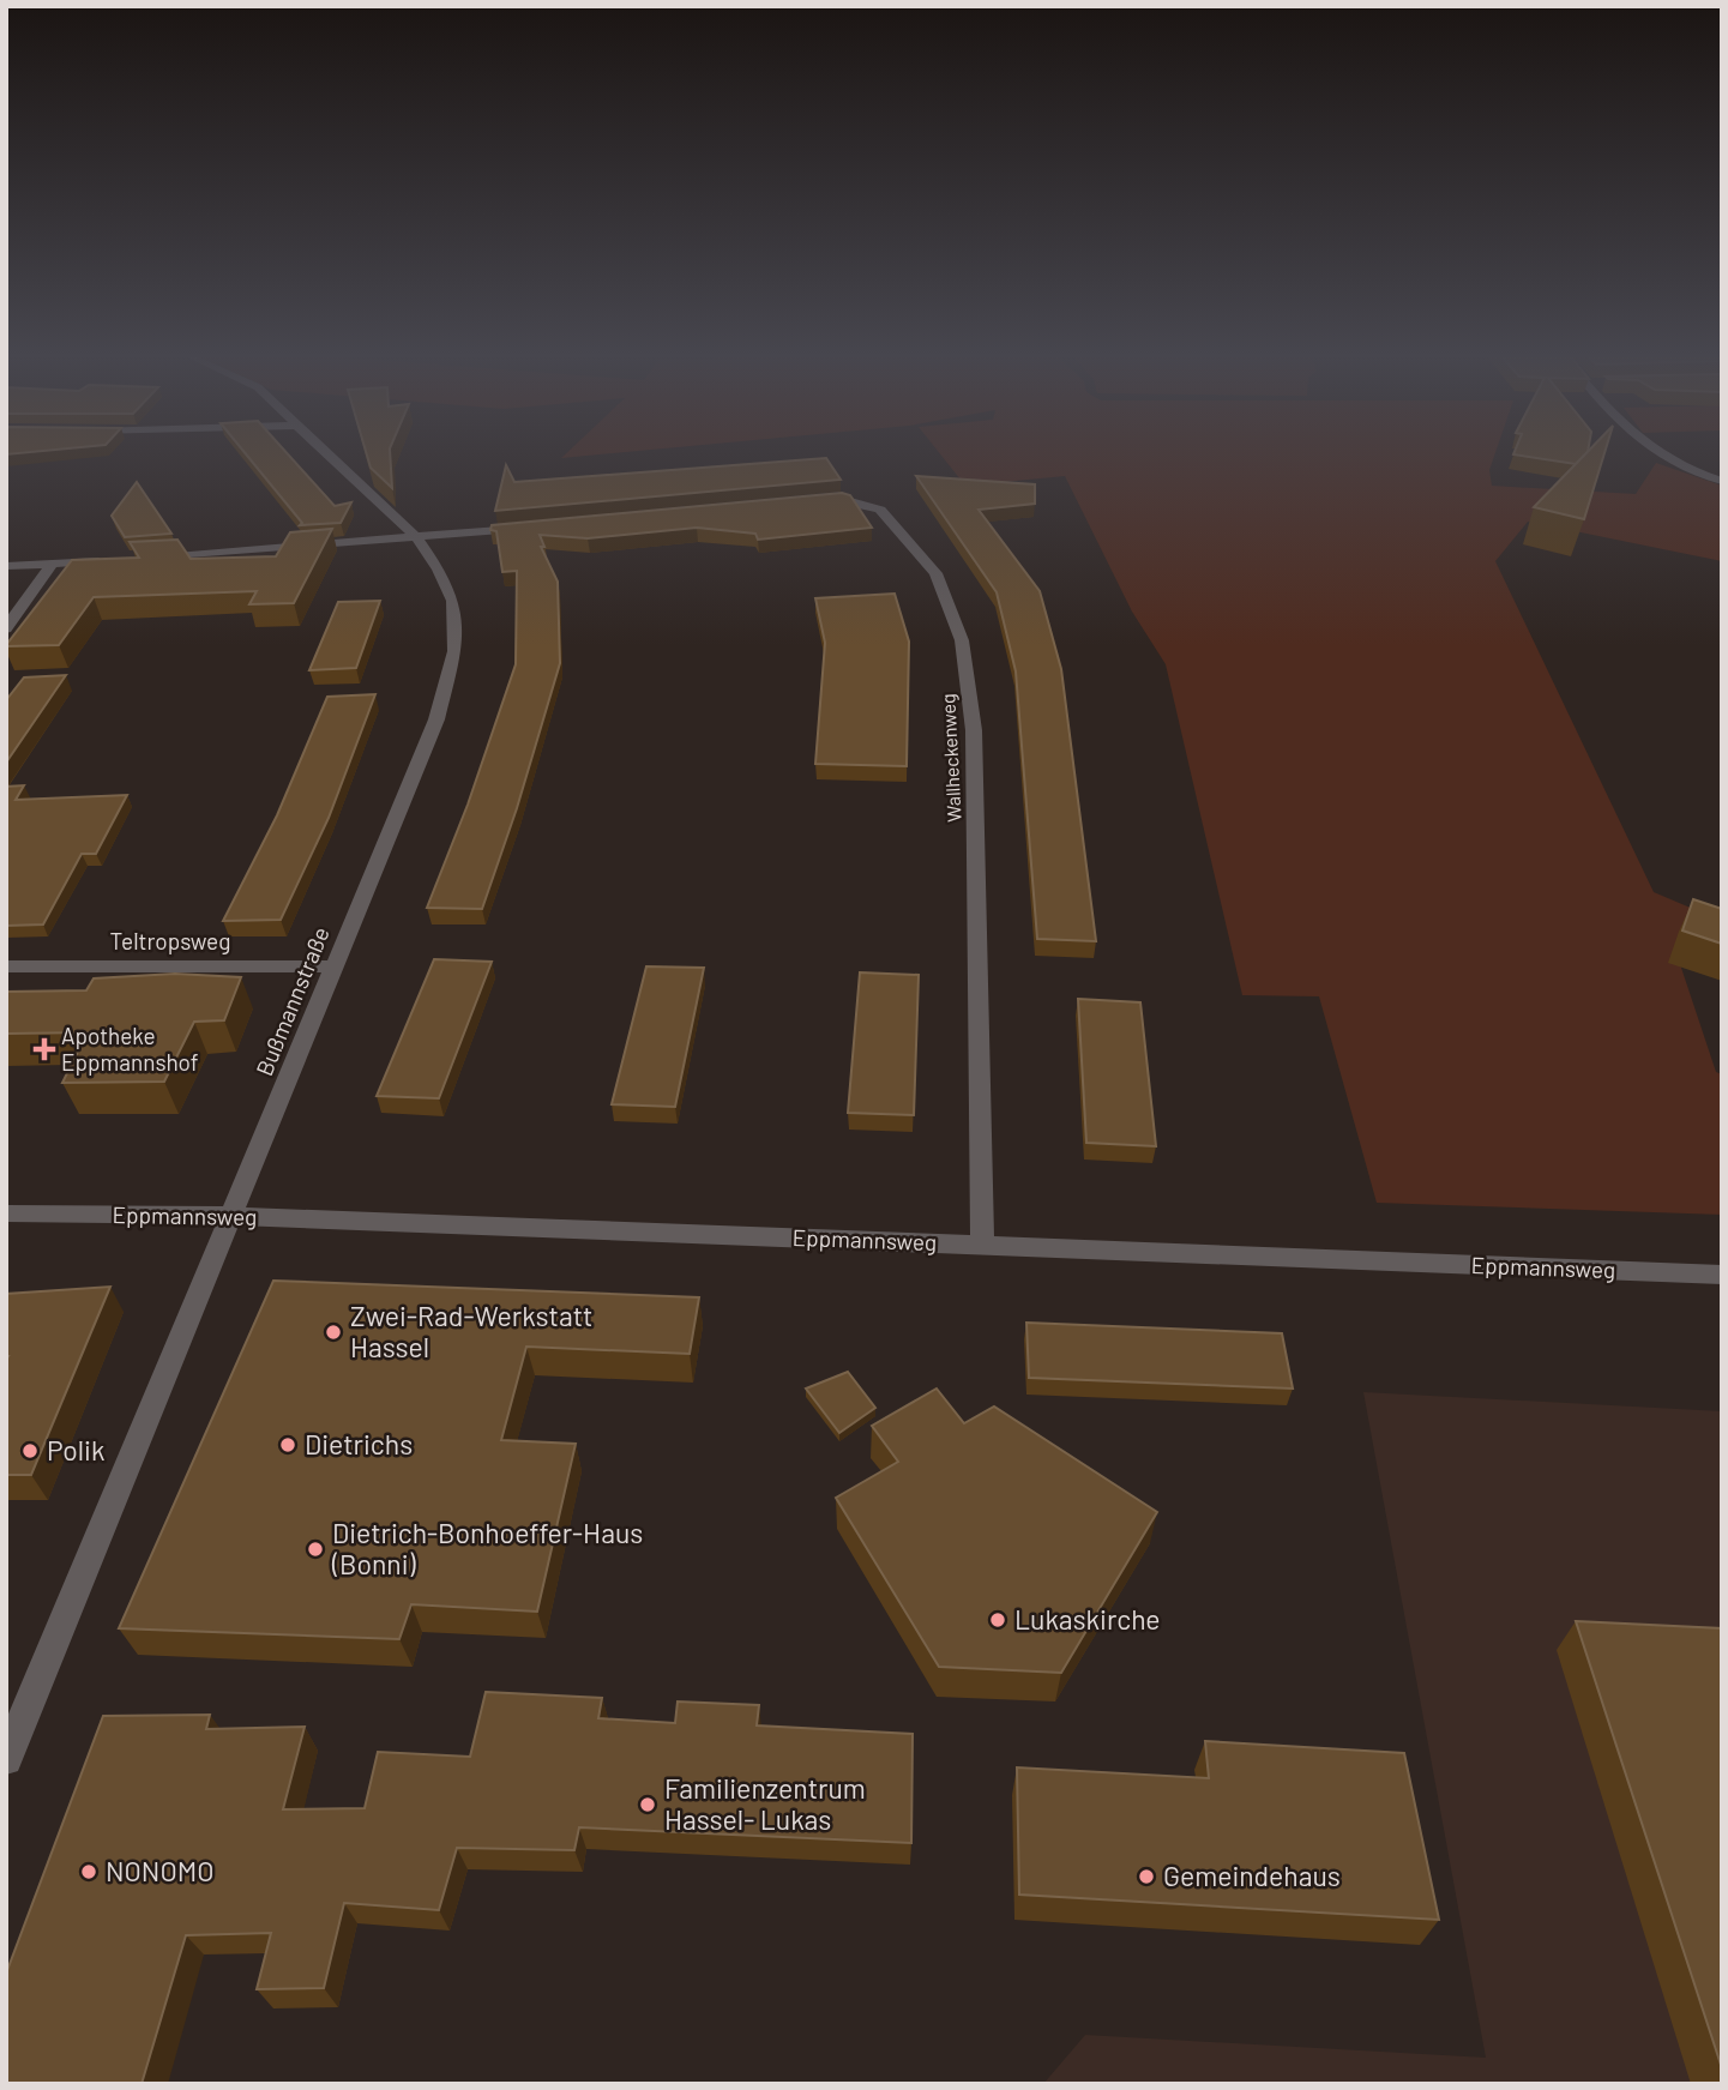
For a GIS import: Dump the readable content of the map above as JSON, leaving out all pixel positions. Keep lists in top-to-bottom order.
{
  "streets": {
    "street": [
      "Wallheckenweg",
      "Teltropsweg",
      "Bußmannstraße",
      "Eppmannsweg"
    ]
  },
  "crossings": [
    ["Wallheckenweg", "Eppmannsweg"],
    ["Teltropsweg", "Bußmannstraße"],
    ["Bußmannstraße", "Eppmannsweg"]
  ],
  "places": {
    "health": ["Apotheke Eppmannshof"],
    "other": [
      "Zwei-Rad-Werkstatt Hassel",
      "Dietrichs",
      "Polik",
      "Dietrich-Bonhoeffer-Haus (Bonni)",
      "Lukaskirche",
      "Familienzentrum Hassel- Lukas",
      "NONOMO",
      "Gemeindehaus"
    ]
  }
}
